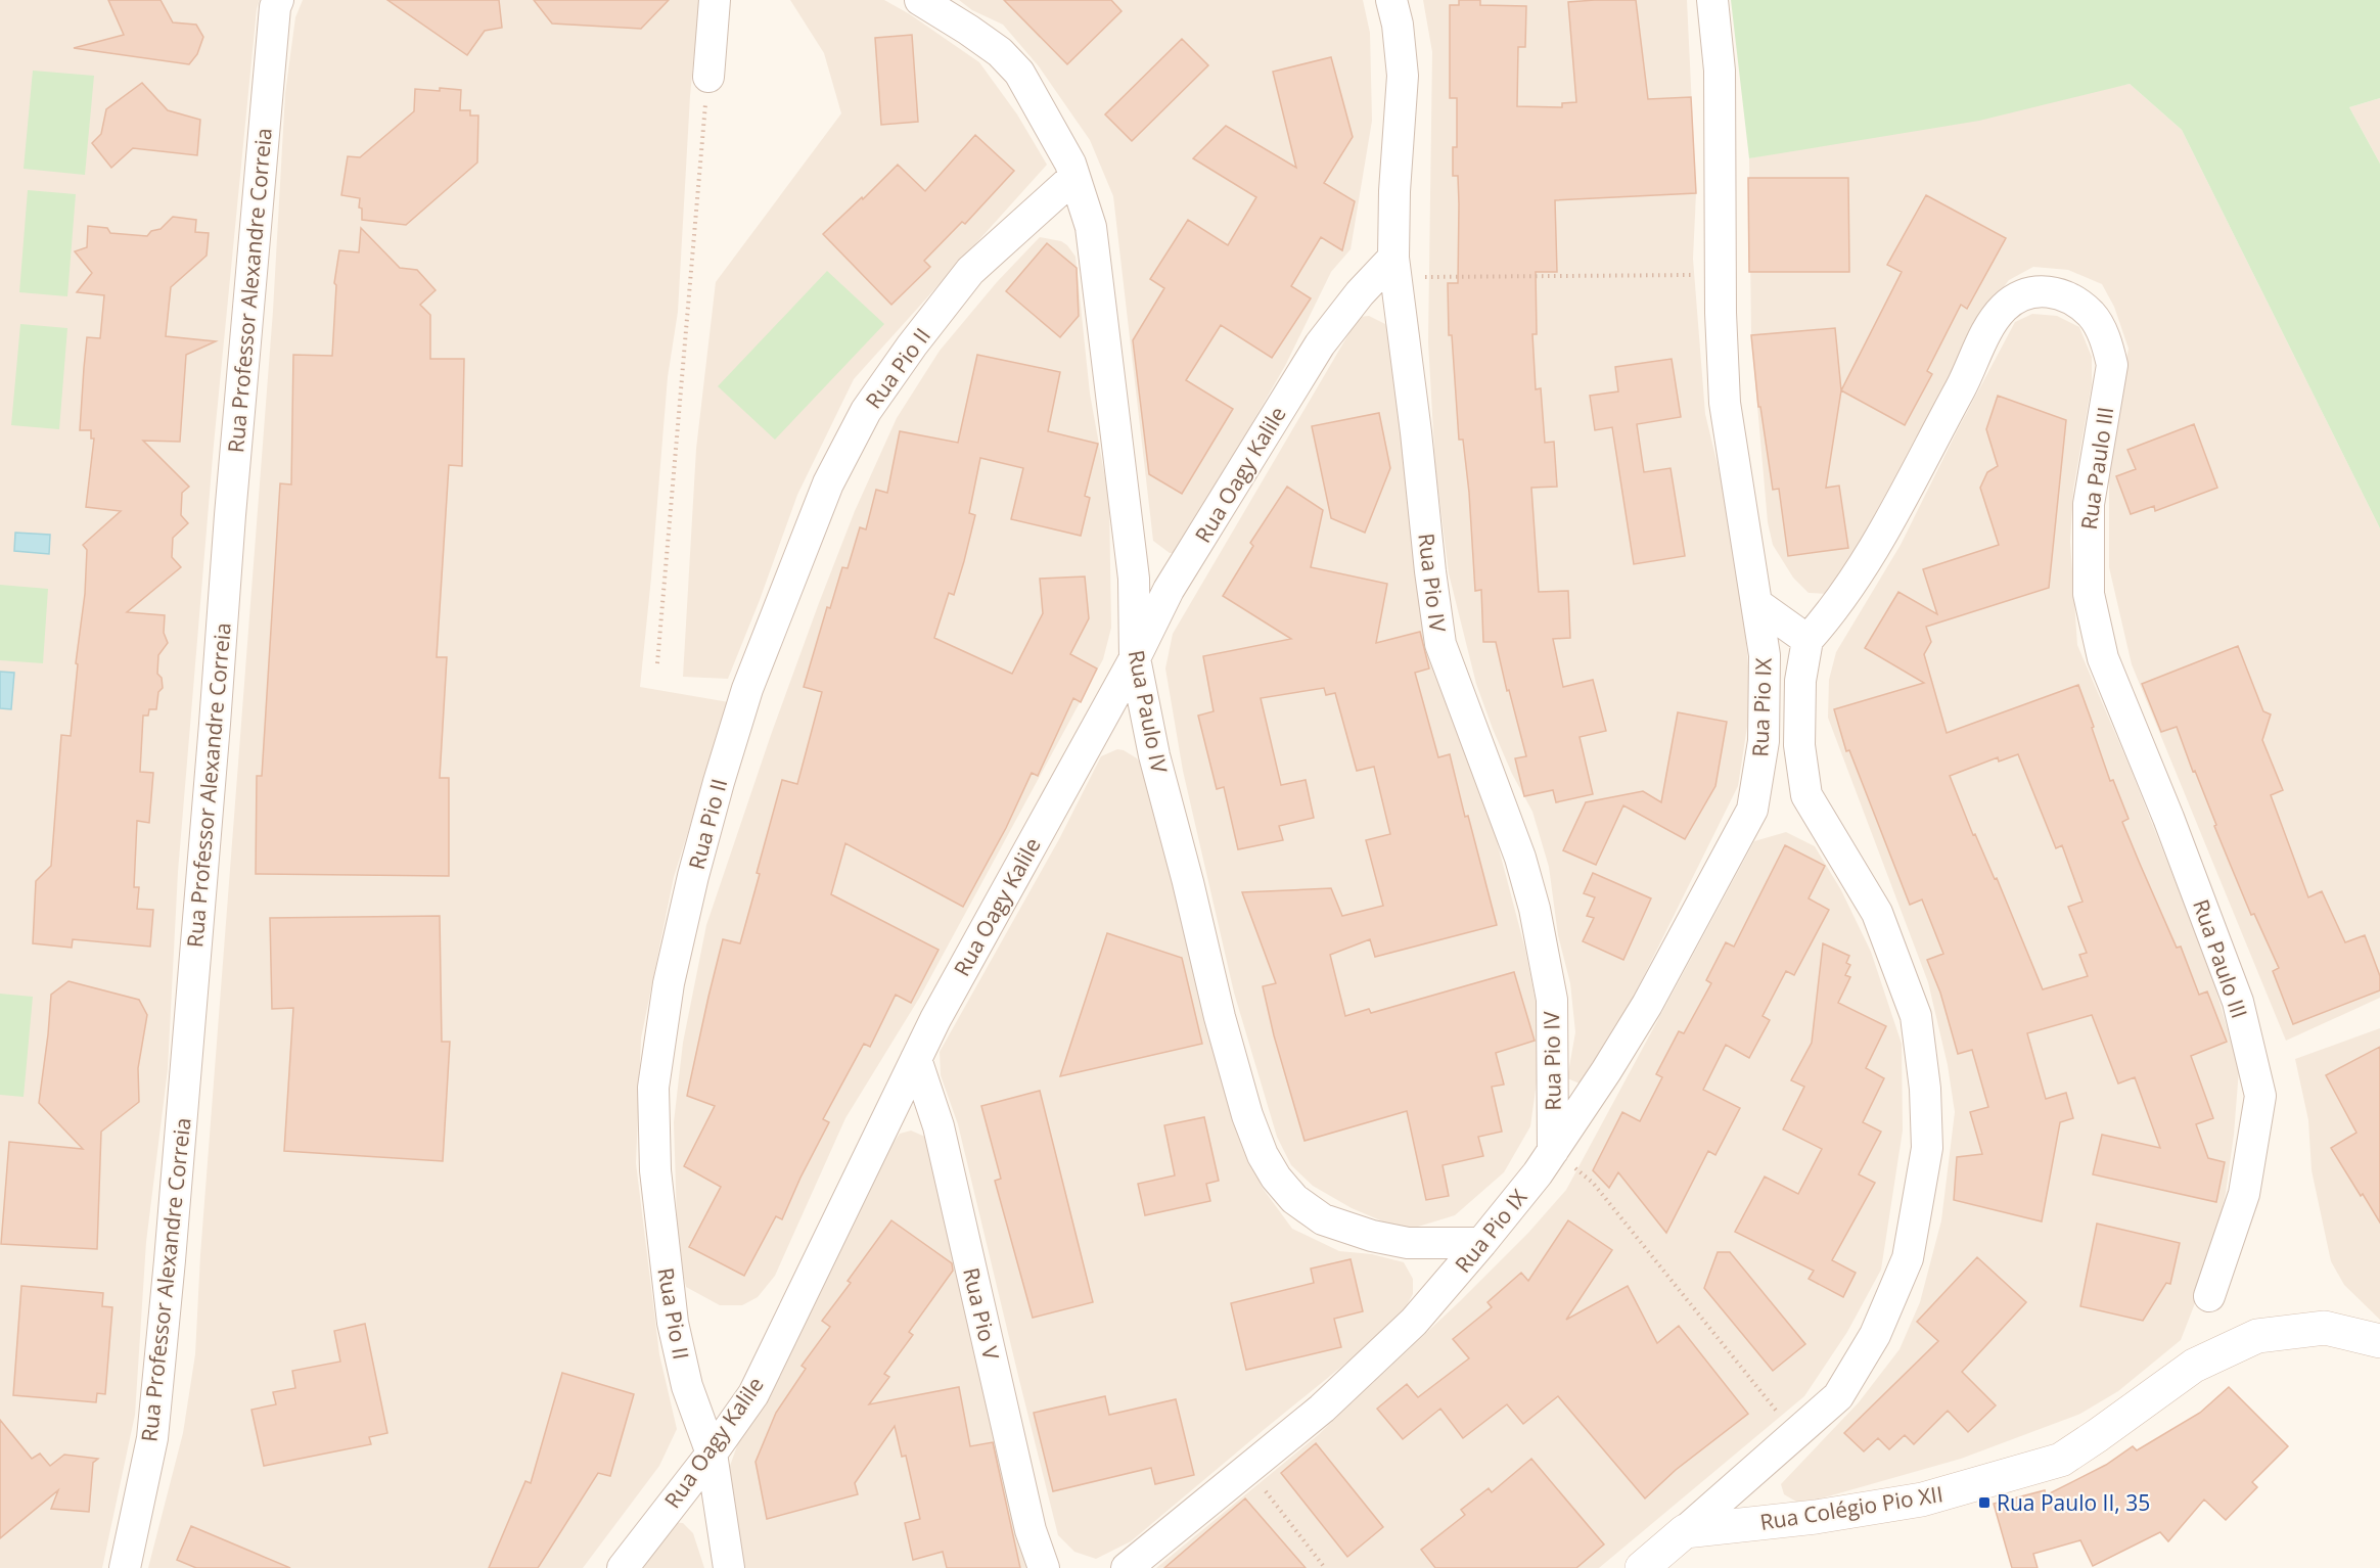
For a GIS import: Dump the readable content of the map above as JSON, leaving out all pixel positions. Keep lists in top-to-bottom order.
{
  "streets": {
    "street": [
      "Rua Professor Alexandre Correia",
      "Rua Pio II",
      "Rua Paulo III",
      "Rua Oagy Kalile",
      "Rua Pio IV",
      "Rua Pio IX",
      "Rua Paulo IV",
      "Rua Pio V",
      "Rua Colégio Pio XII"
    ]
  },
  "crossings": [
    ["Rua Pio II", "Rua Oagy Kalile"],
    ["Rua Pio II", "Rua Paulo IV"],
    ["Rua Oagy Kalile", "Rua Pio IV"],
    ["Rua Oagy Kalile", "Rua Paulo IV"],
    ["Rua Oagy Kalile", "Rua Pio V"],
    ["Rua Pio IV", "Rua Pio IX"],
    ["Rua Pio IX", "Rua Paulo IV"]
  ],
  "places": {
    "transit": ["Rua Paulo II, 35"]
  }
}
